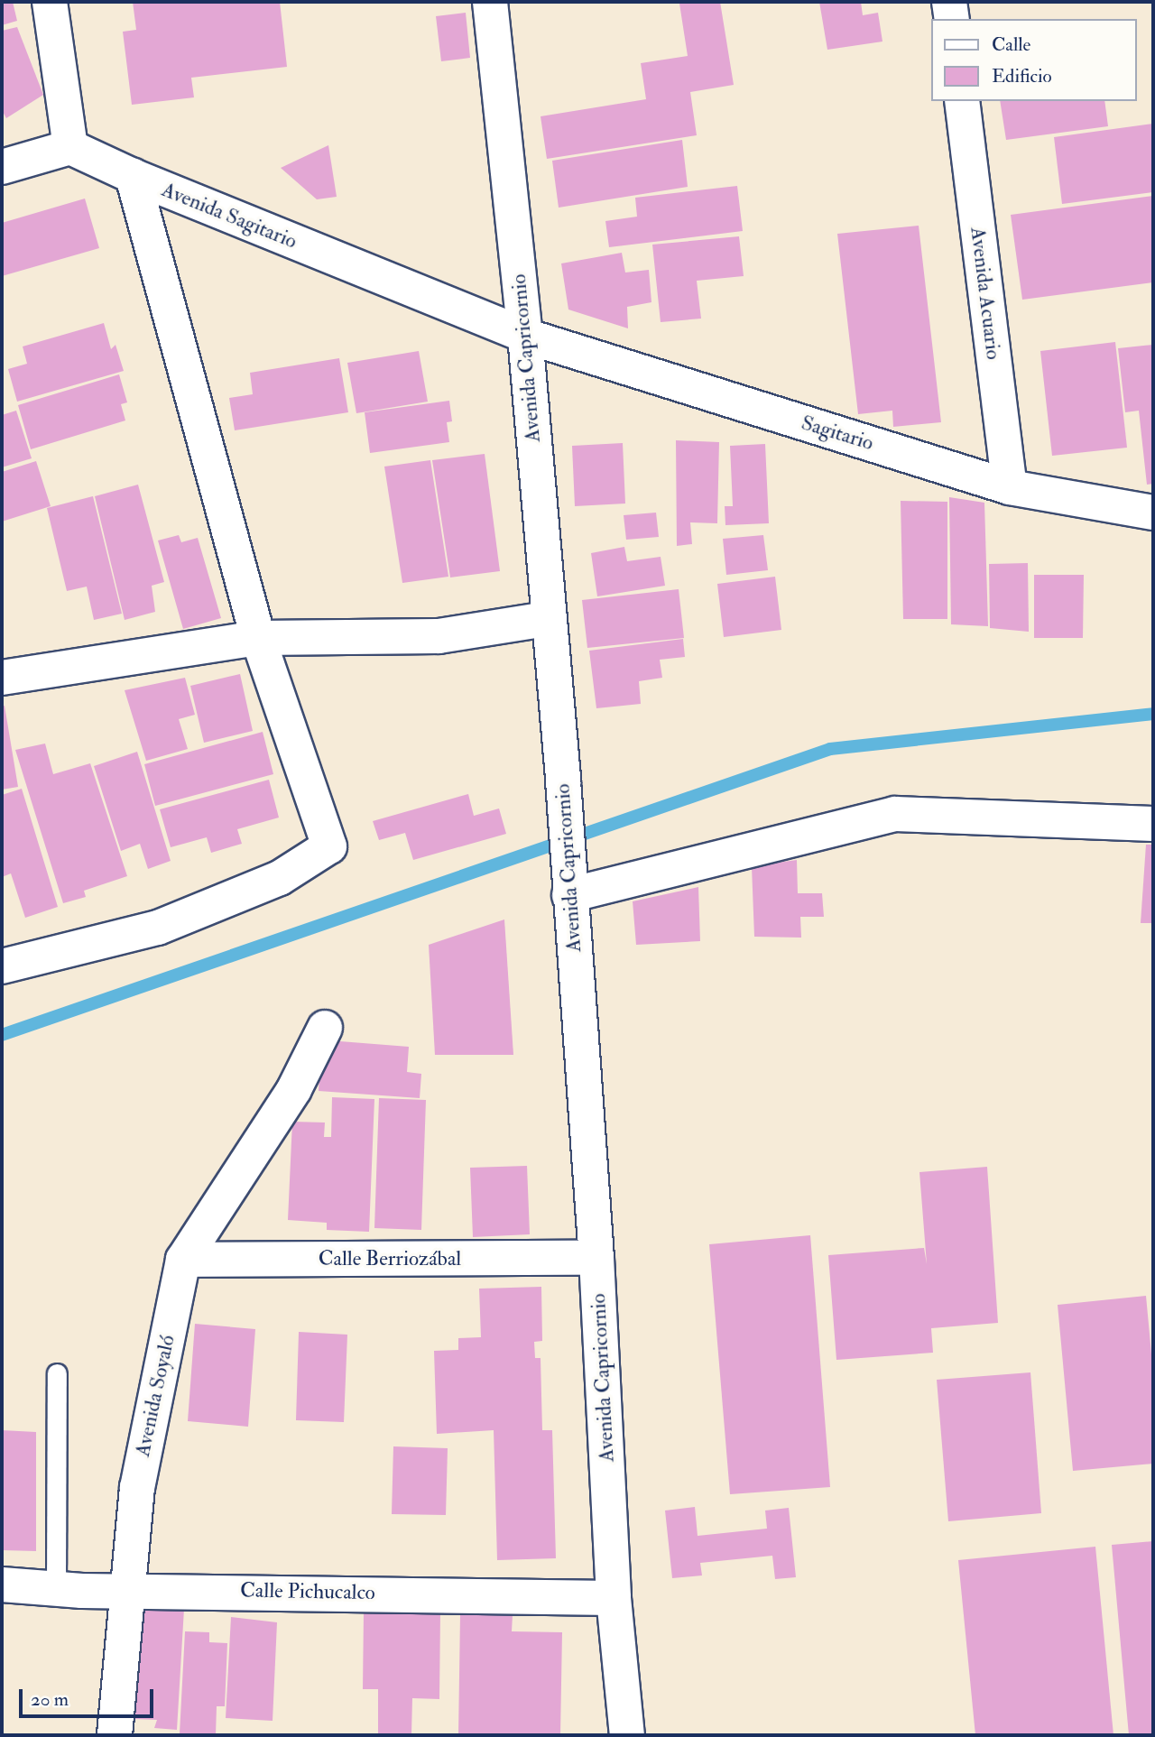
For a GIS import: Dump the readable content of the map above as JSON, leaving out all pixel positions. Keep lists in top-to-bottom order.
{
  "streets": {
    "street": [
      "Avenida Sagitario",
      "Avenida Acuario",
      "Avenida Capricornio",
      "Sagitario",
      "Calle Berriozábal",
      "Avenida Soyaló",
      "Calle Pichucalco"
    ]
  },
  "crossings": [
    ["Avenida Sagitario", "Avenida Capricornio"],
    ["Avenida Sagitario", "Sagitario"],
    ["Avenida Acuario", "Sagitario"],
    ["Avenida Capricornio", "Sagitario"],
    ["Avenida Capricornio", "Calle Berriozábal"],
    ["Avenida Capricornio", "Calle Pichucalco"],
    ["Calle Berriozábal", "Avenida Soyaló"],
    ["Avenida Soyaló", "Calle Pichucalco"]
  ],
  "legend": ["Calle", "Edificio"],
  "scale_bar": "20 m"
}
